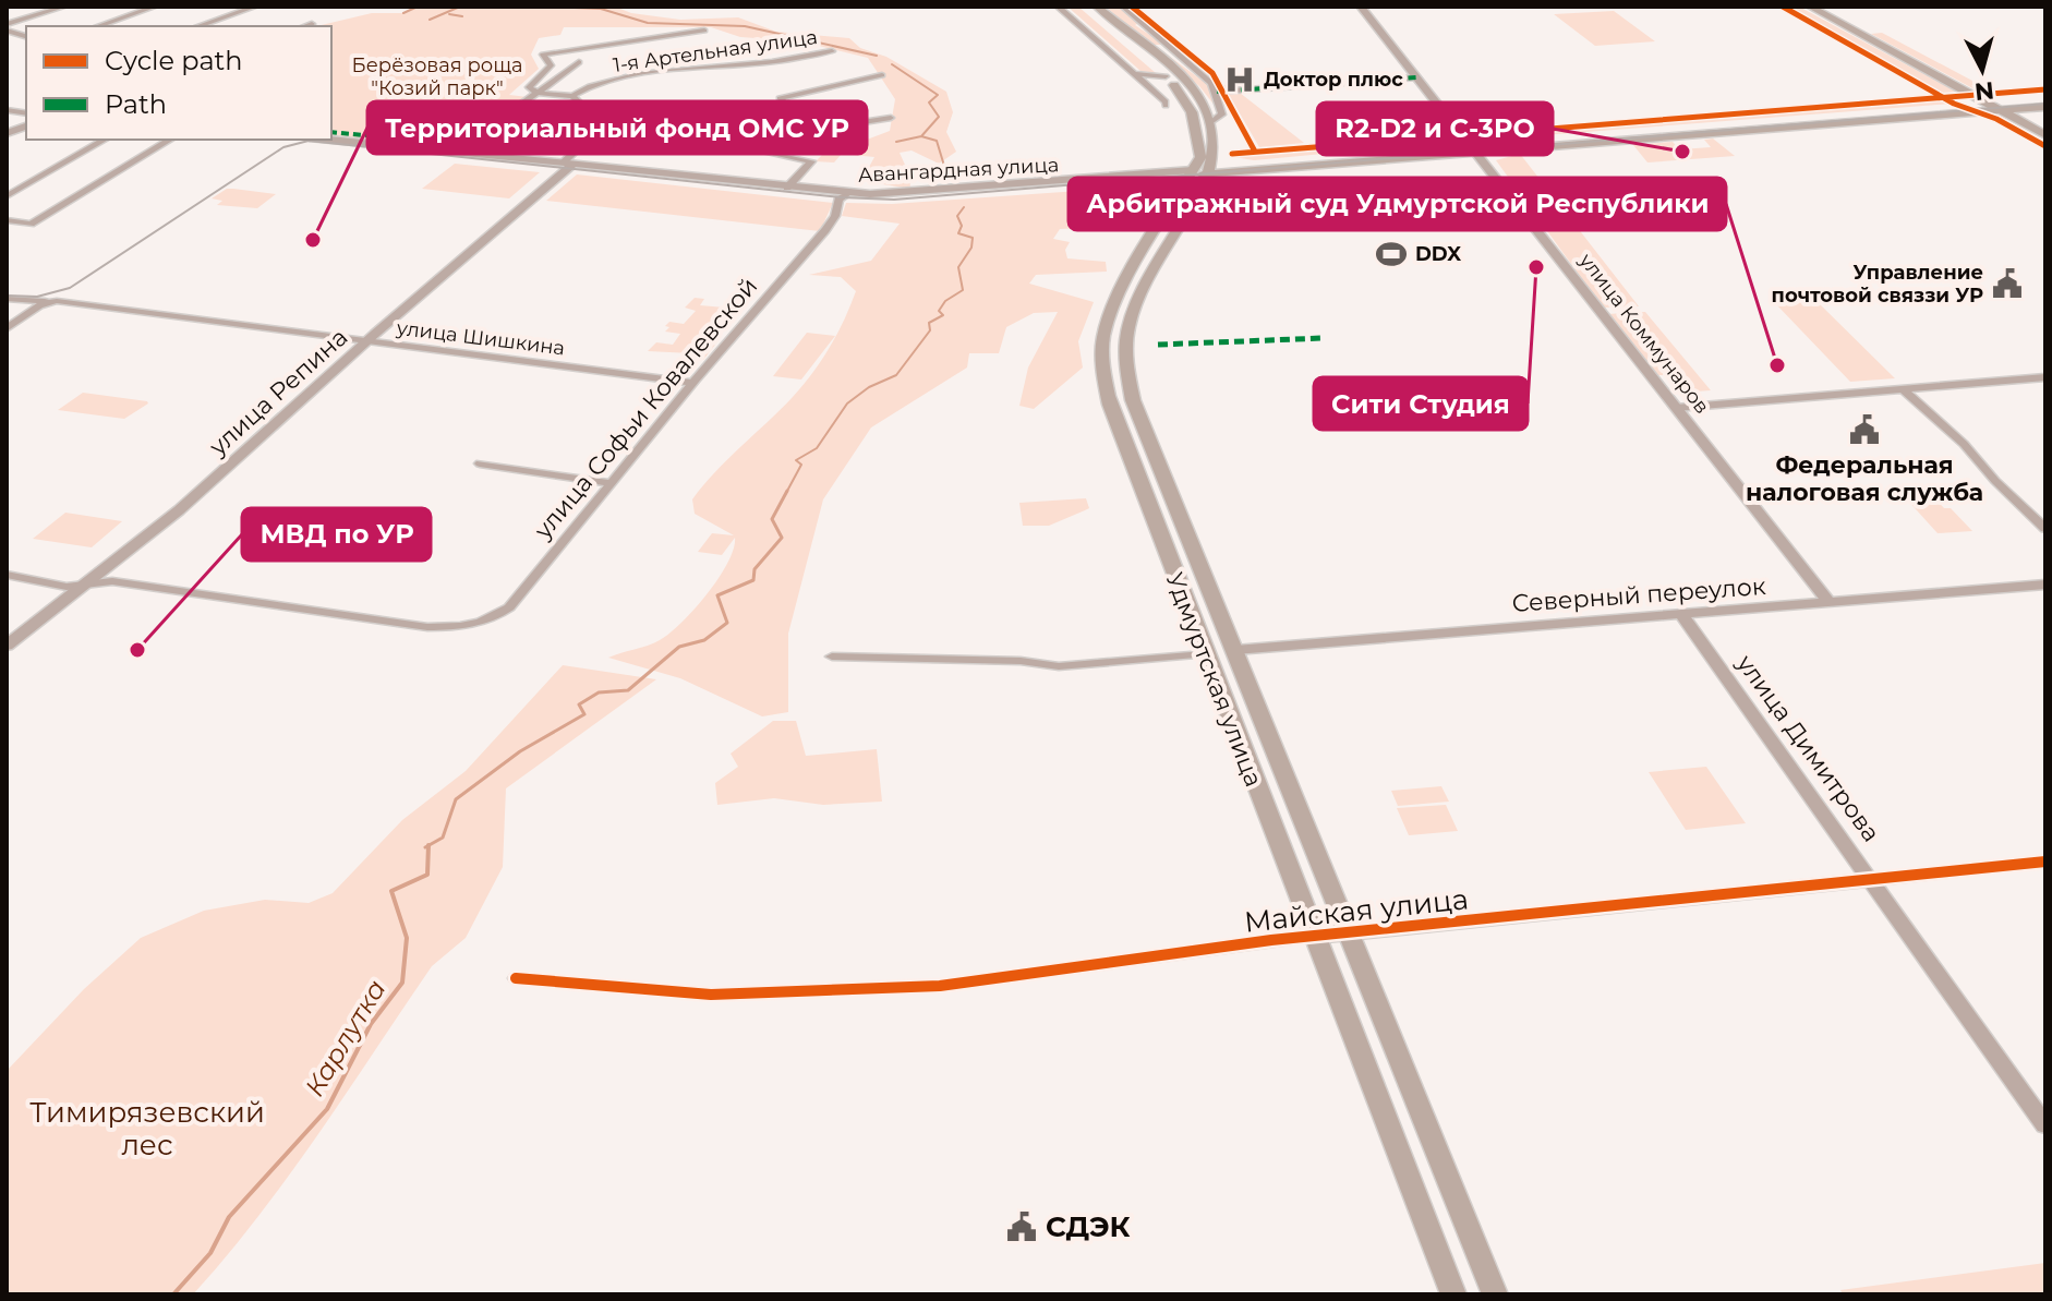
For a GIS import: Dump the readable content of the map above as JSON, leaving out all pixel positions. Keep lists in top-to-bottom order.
{
  "streets": {
    "main road": ["Удмуртская улица"],
    "street": [
      "1-я Артельная улица",
      "Авангардная улица",
      "улица Коммунаров",
      "улица Шишкина",
      "улица Репина",
      "улица Софьи Ковалевской",
      "Северный переулок",
      "улица Димитрова",
      "Майская улица"
    ]
  },
  "crossings": [
    ["Авангардная улица", "улица Репина"],
    ["Авангардная улица", "улица Софьи Ковалевской"],
    ["Авангардная улица", "Удмуртская улица"],
    ["улица Коммунаров", "Северный переулок"],
    ["улица Шишкина", "улица Репина"],
    ["улица Шишкина", "улица Софьи Ковалевской"],
    ["улица Репина", "улица Софьи Ковалевской"],
    ["Северный переулок", "Удмуртская улица"],
    ["Северный переулок", "улица Димитрова"],
    ["Удмуртская улица", "Майская улица"],
    ["улица Димитрова", "Майская улица"]
  ],
  "water": ["Карлутка"],
  "parks": ["Берёзовая роща \"Козий парк\"", "Тимирязевский лес"],
  "places": {
    "hospital": ["Доктор плюс"],
    "other": [
      "R2-D2 и C-3PO",
      "Территориальный фонд ОМС УР",
      "Сити Студия",
      "Арбитражный суд Удмуртской Республики",
      "МВД по УР"
    ],
    "sports": ["DDX"],
    "public building": ["Управление почтовой связзи УР", "Федеральная налоговая служба", "СДЭК"]
  },
  "legend": ["Cycle path", "Path"],
  "north": "bottom"
}
